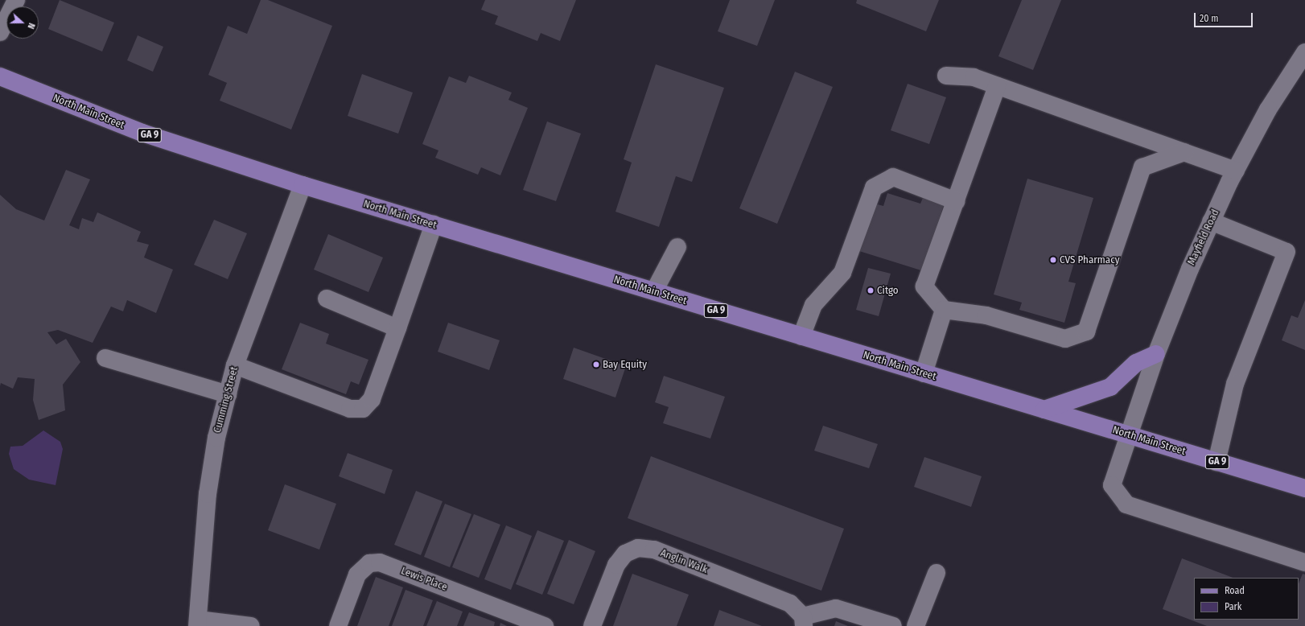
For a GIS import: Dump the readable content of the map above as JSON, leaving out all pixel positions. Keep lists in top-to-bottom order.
{
  "streets": {
    "main road": ["North Main Street", "GA 9"],
    "street": [
      "Mayfield Road",
      "Cumming Street",
      "Anglin Walk",
      "Lewis Place"
    ]
  },
  "crossings": [
    ["North Main Street", "Mayfield Road"],
    ["North Main Street", "Cumming Street"]
  ],
  "places": ["CVS Pharmacy", "Citgo", "Bay Equity"],
  "legend": ["Road", "Park"],
  "scale_bar": "20 m",
  "north": "right"
}
